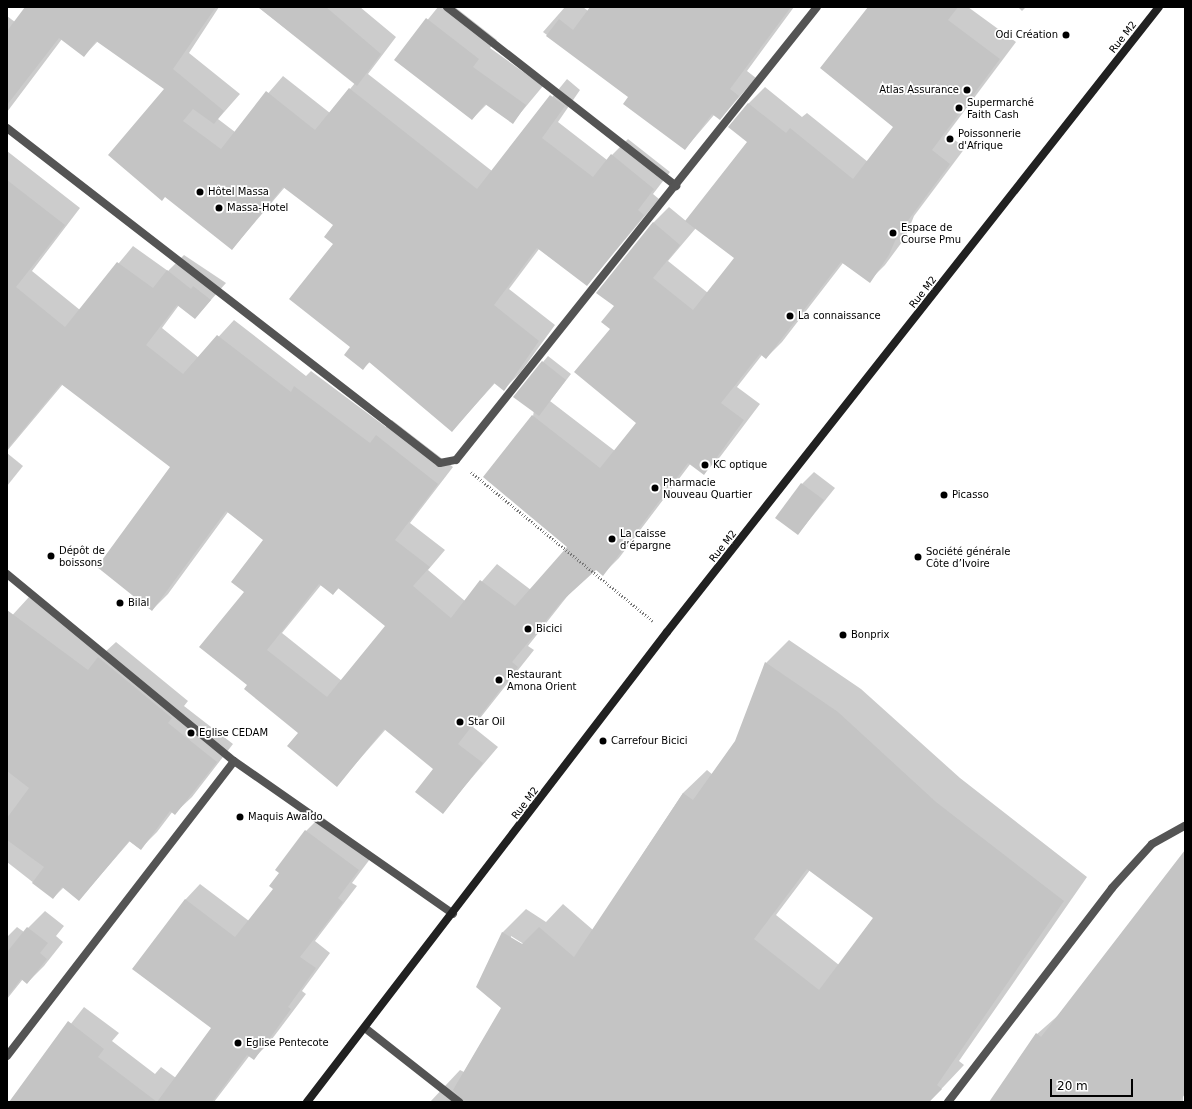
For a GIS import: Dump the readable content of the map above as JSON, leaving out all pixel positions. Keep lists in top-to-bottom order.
{
  "streets": {
    "main road": ["Rue M2"]
  },
  "places": [
    "Odi Création",
    "Atlas Assurance",
    "Supermarché Faith Cash",
    "Poissonnerie d'Afrique",
    "Hôtel Massa",
    "Massa-Hotel",
    "Espace de Course Pmu",
    "La connaissance",
    "KC optique",
    "Pharmacie Nouveau Quartier",
    "Picasso",
    "La caisse d’épargne",
    "Dépôt de boissons",
    "Société générale Côte d’Ivoire",
    "Bilal",
    "Bicici",
    "Bonprix",
    "Restaurant Amona Orient",
    "Star Oil",
    "Eglise CEDAM",
    "Carrefour Bicici",
    "Maquis Awaldo",
    "Eglise Pentecote"
  ],
  "scale_bar": "20 m"
}
